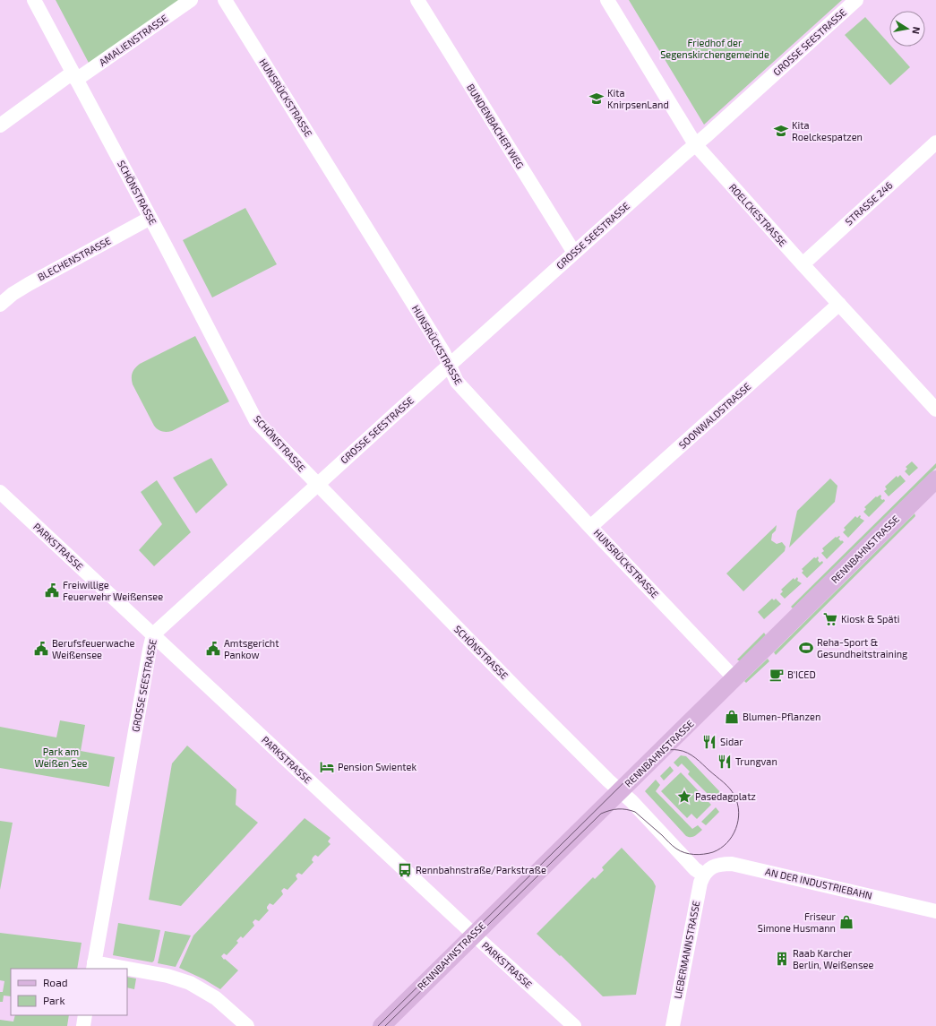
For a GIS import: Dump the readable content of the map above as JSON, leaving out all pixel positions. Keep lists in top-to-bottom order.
{
  "streets": {
    "main road": ["RENNBAHNSTRASSE"],
    "street": [
      "AMALIENSTRASSE",
      "GROSSE SEESTRASSE",
      "HUNSRÜCKSTRASSE",
      "BUNDENBACHER WEG",
      "SCHÖNSTRASSE",
      "STRASSE 246",
      "ROELCKESTRASSE",
      "BLECHENSTRASSE",
      "SOONWALDSTRASSE",
      "PARKSTRASSE",
      "AN DER INDUSTRIEBAHN",
      "LIEBERMANNSTRASSE"
    ]
  },
  "crossings": [
    ["AMALIENSTRASSE", "SCHÖNSTRASSE"],
    ["GROSSE SEESTRASSE", "HUNSRÜCKSTRASSE"],
    ["GROSSE SEESTRASSE", "BUNDENBACHER WEG"],
    ["GROSSE SEESTRASSE", "SCHÖNSTRASSE"],
    ["GROSSE SEESTRASSE", "ROELCKESTRASSE"],
    ["GROSSE SEESTRASSE", "PARKSTRASSE"],
    ["HUNSRÜCKSTRASSE", "SOONWALDSTRASSE"],
    ["HUNSRÜCKSTRASSE", "RENNBAHNSTRASSE"],
    ["SCHÖNSTRASSE", "BLECHENSTRASSE"],
    ["SCHÖNSTRASSE", "RENNBAHNSTRASSE"],
    ["STRASSE 246", "ROELCKESTRASSE"],
    ["ROELCKESTRASSE", "SOONWALDSTRASSE"],
    ["PARKSTRASSE", "RENNBAHNSTRASSE"],
    ["AN DER INDUSTRIEBAHN", "LIEBERMANNSTRASSE"]
  ],
  "parks": ["Friedhof der Segenskirchengemeinde", "Park am Weißen See"],
  "places": {
    "school or university": ["Kita KnirpsenLand", "Kita Roelckespatzen"],
    "public building": ["Freiwillige Feuerwehr Weißensee", "Berufsfeuerwache Weißensee", "Amtsgericht Pankow"],
    "supermarket": ["Kiosk & Späti"],
    "sports": ["Reha-Sport & Gesundheitstraining"],
    "cafe": ["B'ICED"],
    "shop": ["Blumen-Pflanzen", "Friseur Simone Husmann"],
    "restaurant": ["Sidar", "Trungvan"],
    "hotel": ["Pension Swientek"],
    "place": ["Pasedagplatz"],
    "bus stop": ["Rennbahnstraße/Parkstraße"],
    "building": ["Raab Karcher Berlin, Weißensee"]
  },
  "legend": ["Road", "Park"],
  "north": "right"
}
